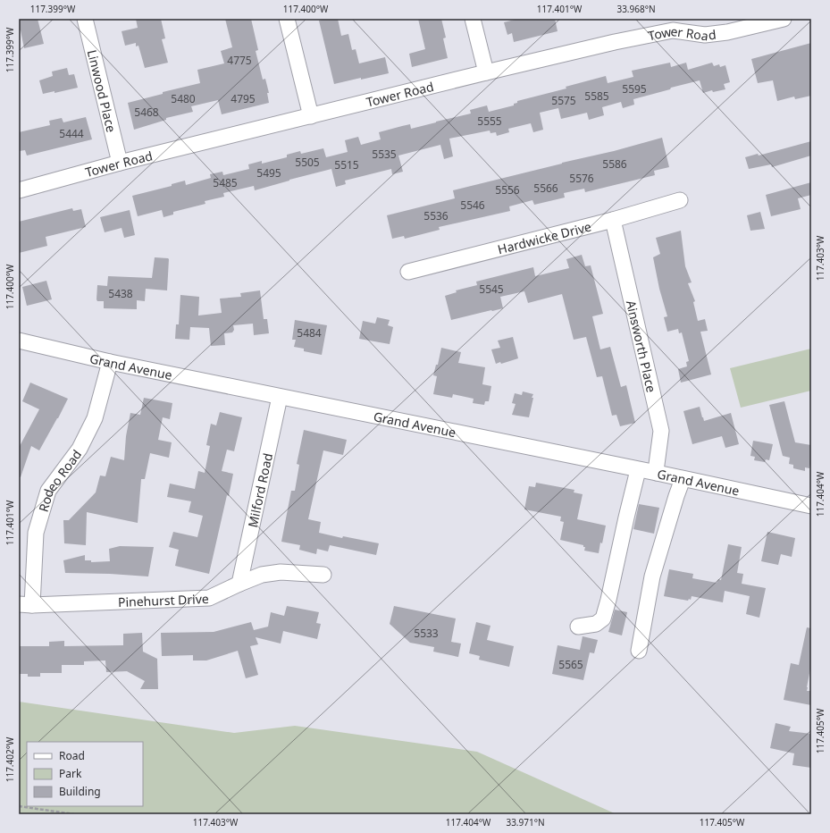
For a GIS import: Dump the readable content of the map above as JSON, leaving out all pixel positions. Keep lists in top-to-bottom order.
{
  "streets": {
    "street": [
      "Tower Road",
      "Linwood Place",
      "Hardwicke Drive",
      "Ainsworth Place",
      "Grand Avenue",
      "Rodeo Road",
      "Milford Road",
      "Pinehurst Drive"
    ]
  },
  "crossings": [
    ["Tower Road", "Linwood Place"],
    ["Hardwicke Drive", "Ainsworth Place"],
    ["Ainsworth Place", "Grand Avenue"],
    ["Grand Avenue", "Rodeo Road"],
    ["Grand Avenue", "Milford Road"],
    ["Rodeo Road", "Pinehurst Drive"],
    ["Milford Road", "Pinehurst Drive"]
  ],
  "house_numbers": [
    "4775",
    "5595",
    "5585",
    "5480",
    "4795",
    "5575",
    "5468",
    "5555",
    "5444",
    "5535",
    "5505",
    "5586",
    "5515",
    "5495",
    "5576",
    "5485",
    "5566",
    "5556",
    "5546",
    "5536",
    "5545",
    "5438",
    "5484",
    "5533",
    "5565"
  ],
  "legend": ["Road", "Park", "Building"],
  "coordinates": [
    "117.399°W",
    "117.400°W",
    "117.401°W",
    "33.968°N",
    "117.403°W",
    "117.404°W",
    "117.405°W",
    "117.402°W",
    "33.971°N"
  ]
}
